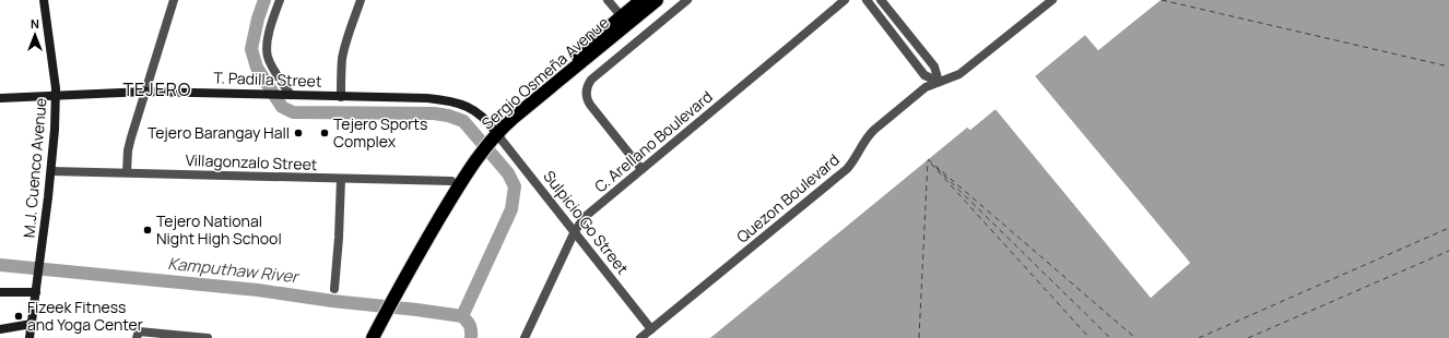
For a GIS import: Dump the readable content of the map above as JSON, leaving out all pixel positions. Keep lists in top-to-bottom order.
{
  "streets": {
    "highway": ["Sergio Osmeña Avenue"],
    "street": [
      "T. Padilla Street",
      "C. Arellano Boulevard",
      "Villagonzalo Street",
      "M.J. Cuenco Avenue",
      "Quezon Boulevard",
      "Sulpicio Go Street"
    ]
  },
  "crossings": [
    ["Sergio Osmeña Avenue", "T. Padilla Street"],
    ["Sergio Osmeña Avenue", "Villagonzalo Street"],
    ["Sergio Osmeña Avenue", "Sulpicio Go Street"],
    ["T. Padilla Street", "M.J. Cuenco Avenue"],
    ["T. Padilla Street", "Sulpicio Go Street"],
    ["C. Arellano Boulevard", "Sulpicio Go Street"],
    ["Villagonzalo Street", "M.J. Cuenco Avenue"],
    ["Quezon Boulevard", "Sulpicio Go Street"]
  ],
  "districts": ["TEJERO"],
  "water": ["Kamputhaw River"],
  "places": [
    "Tejero Barangay Hall",
    "Tejero Sports Complex",
    "Tejero National Night High School",
    "Fizeek Fitness and Yoga Center"
  ],
  "north": "top"
}
